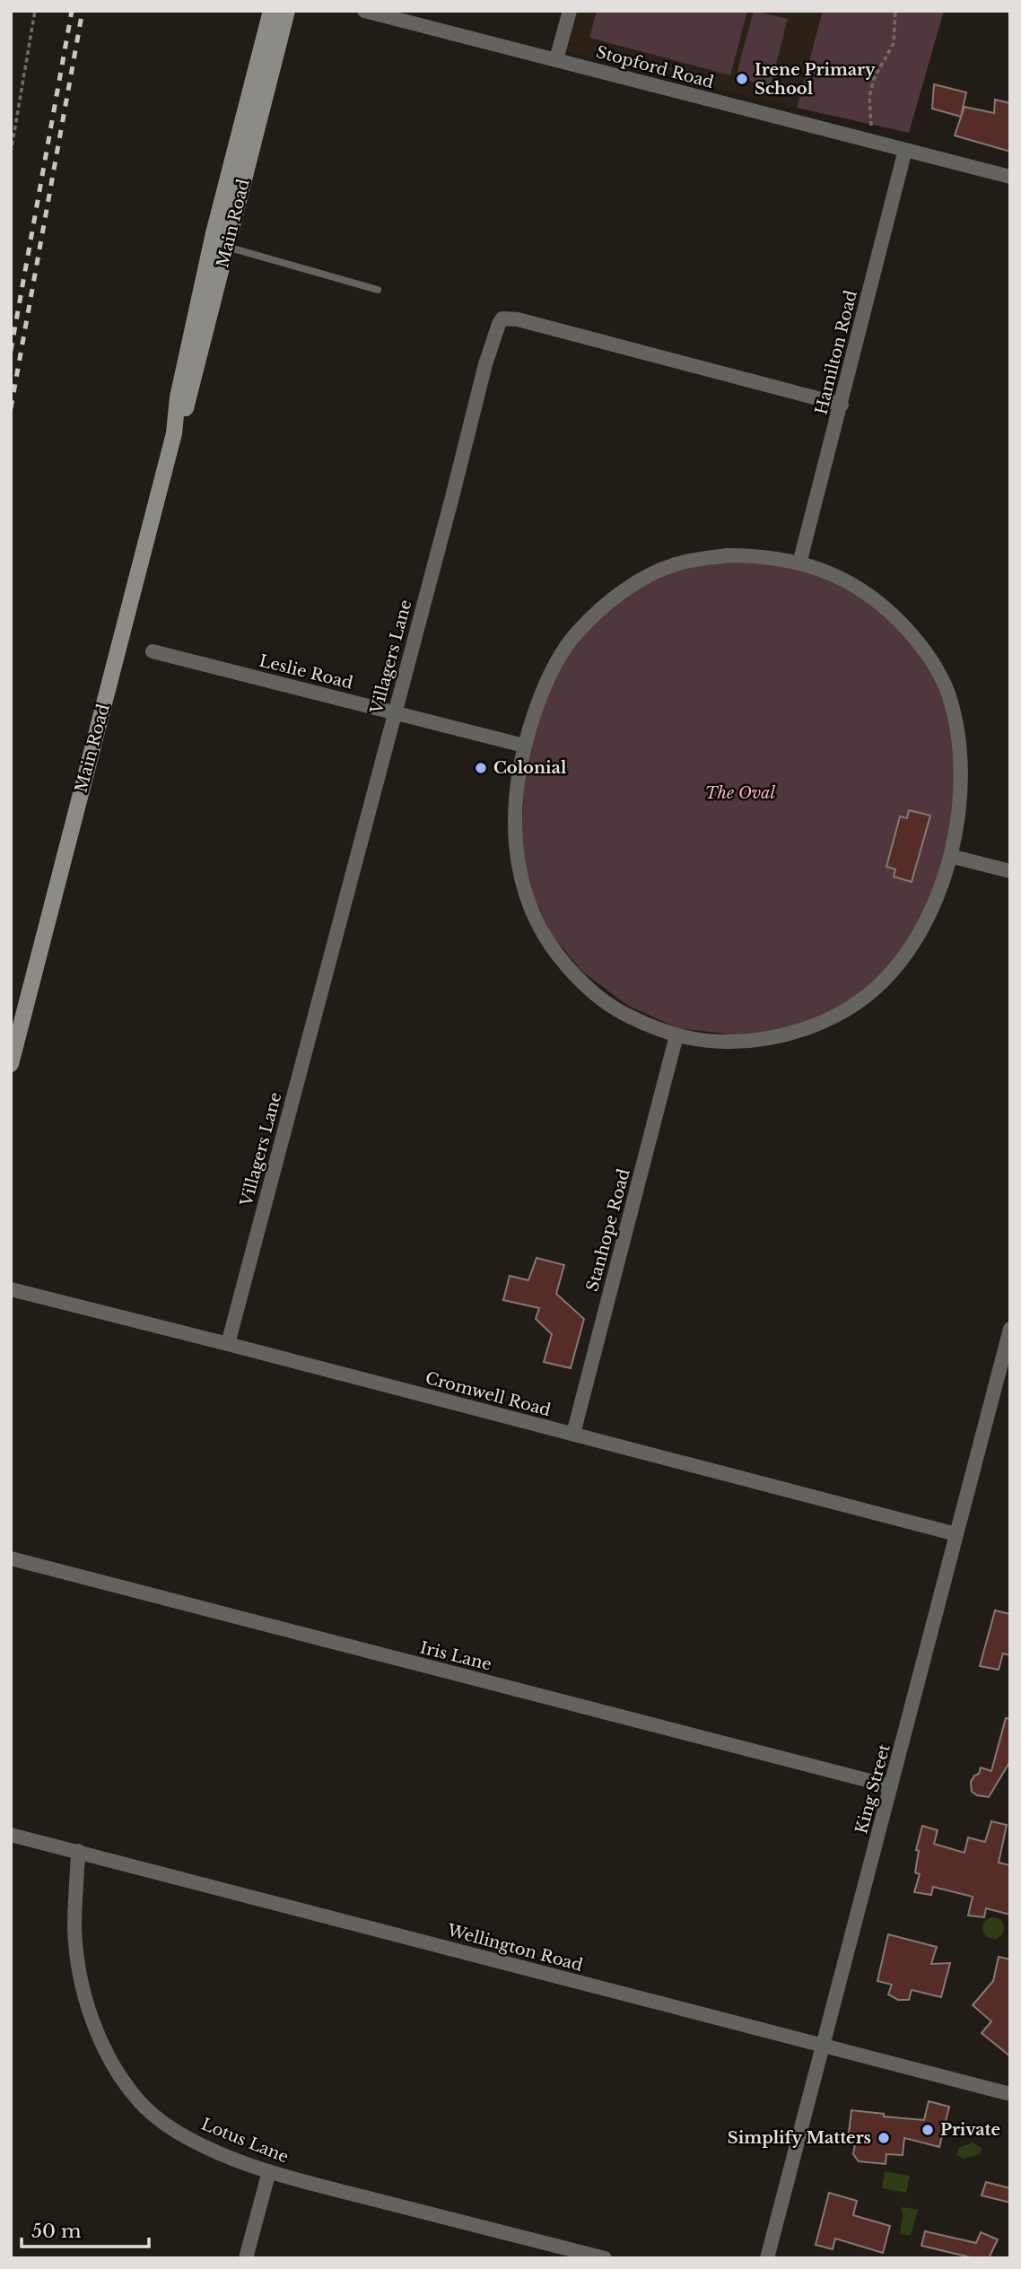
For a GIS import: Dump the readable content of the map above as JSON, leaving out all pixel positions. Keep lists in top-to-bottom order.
{
  "streets": {
    "main road": ["Main Road"],
    "street": [
      "Stopford Road",
      "Hamilton Road",
      "Villagers Lane",
      "Leslie Road",
      "Stanhope Road",
      "Cromwell Road",
      "Iris Lane",
      "King Street",
      "Wellington Road",
      "Lotus Lane"
    ]
  },
  "crossings": [
    ["Stopford Road", "Hamilton Road"],
    ["Hamilton Road", "Villagers Lane"],
    ["Villagers Lane", "Leslie Road"],
    ["Villagers Lane", "Cromwell Road"],
    ["Stanhope Road", "Cromwell Road"],
    ["Cromwell Road", "King Street"],
    ["Iris Lane", "King Street"],
    ["King Street", "Wellington Road"],
    ["Wellington Road", "Lotus Lane"]
  ],
  "parks": ["The Oval"],
  "places": [
    "Irene Primary School",
    "Colonial",
    "Private",
    "Simplify Matters"
  ],
  "scale_bar": "50 m"
}
